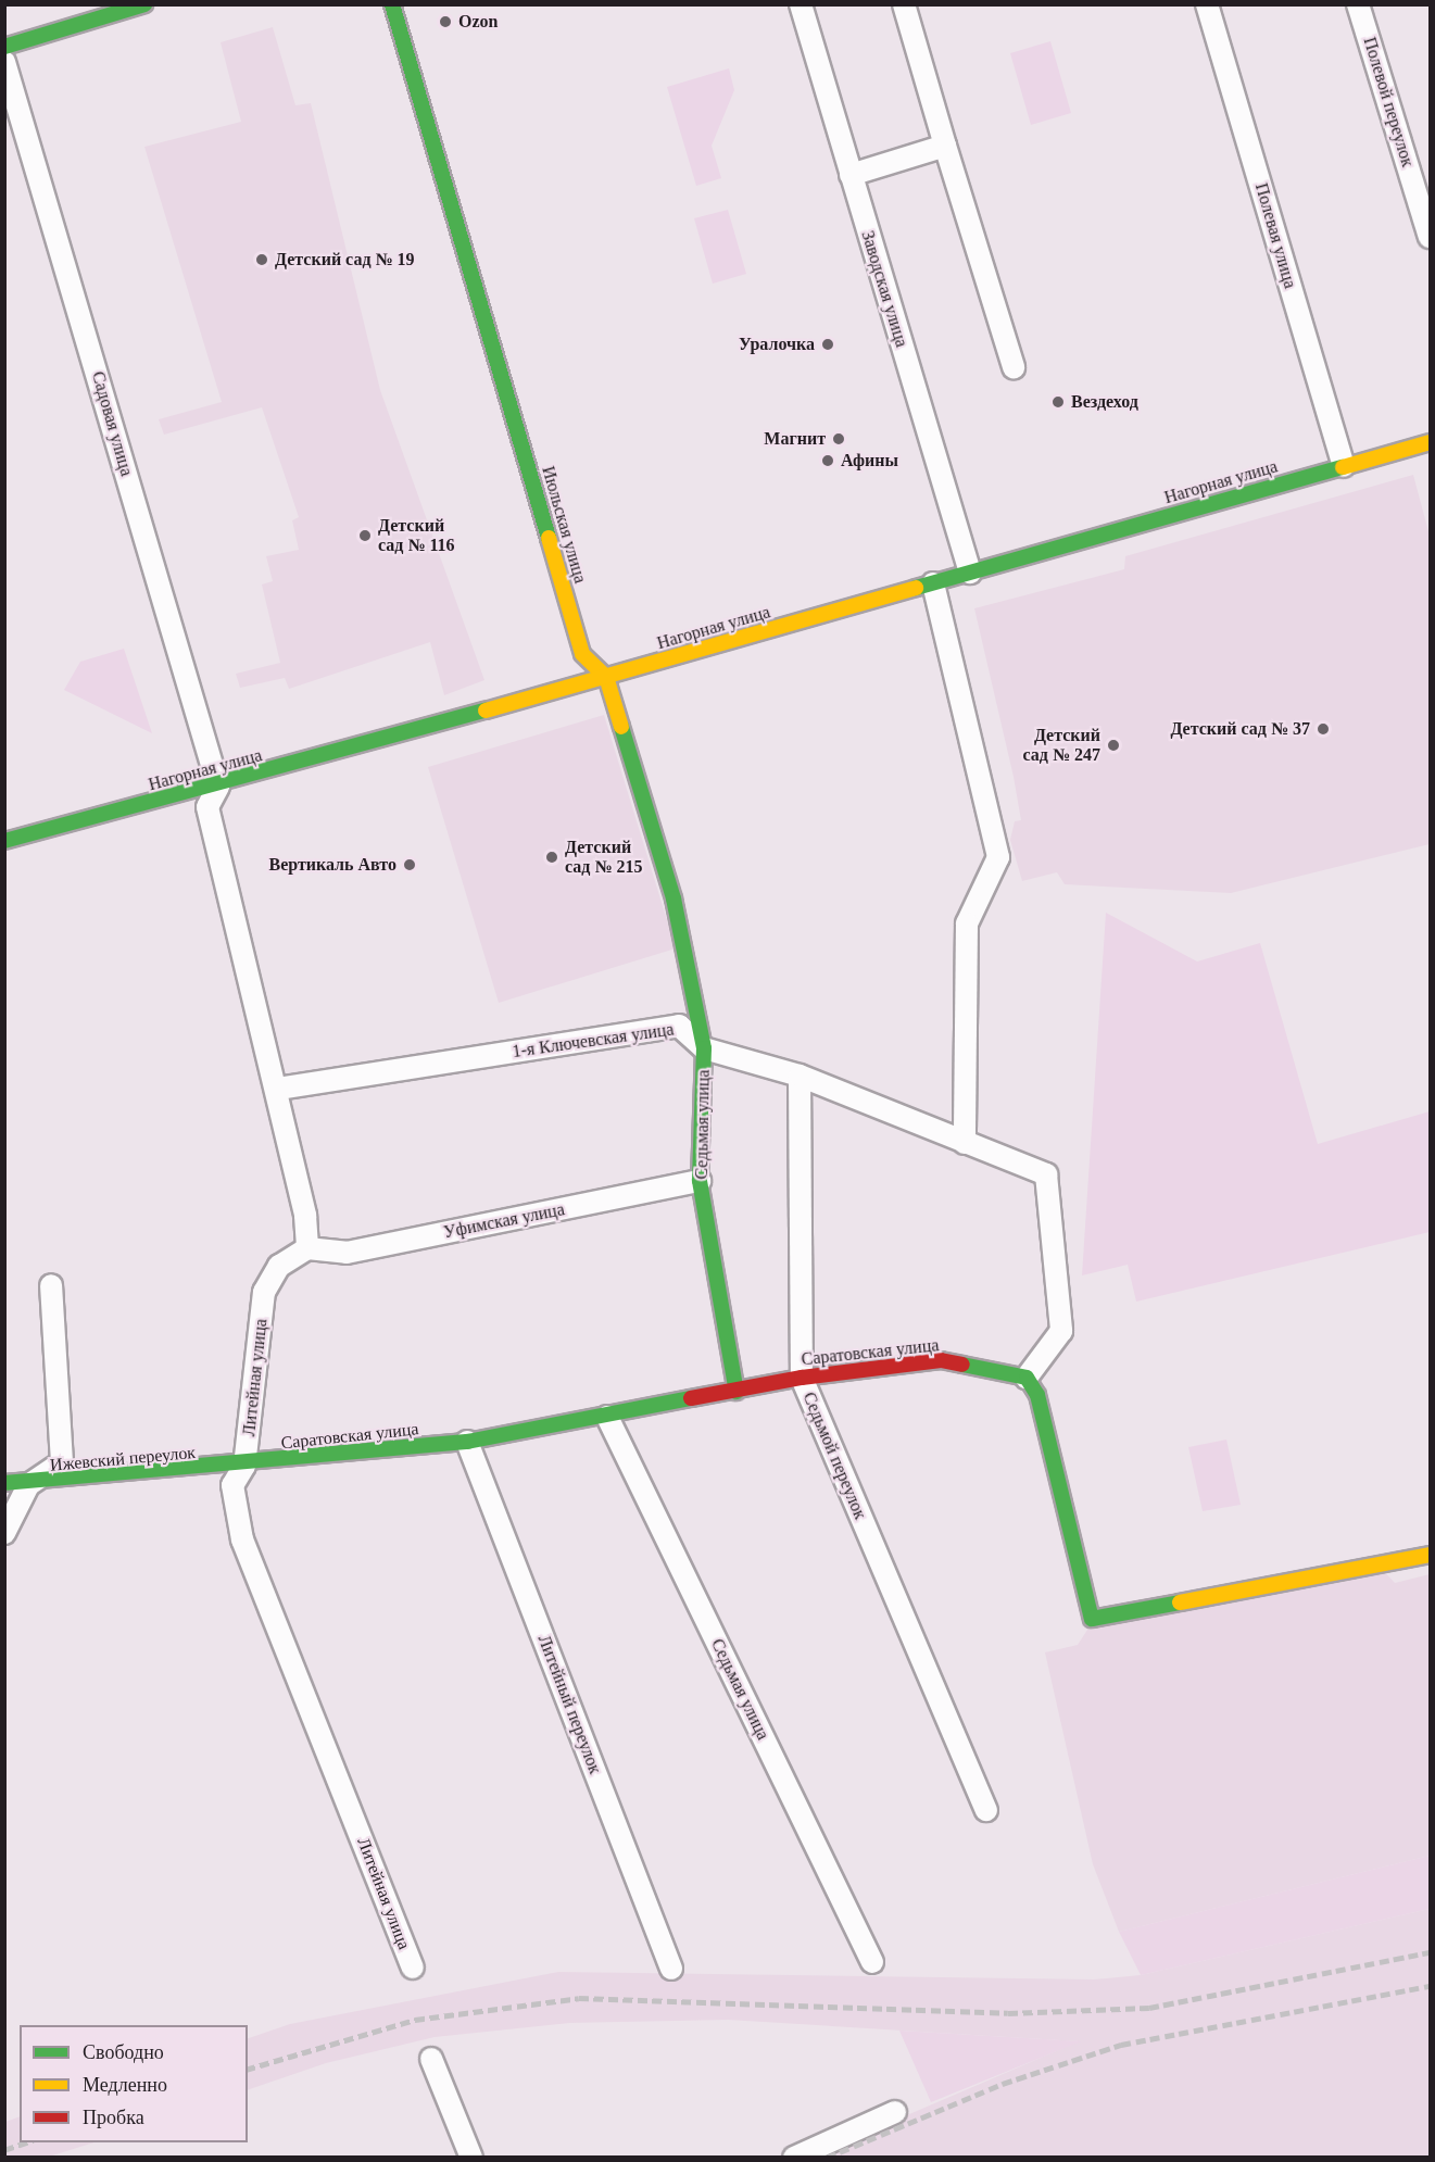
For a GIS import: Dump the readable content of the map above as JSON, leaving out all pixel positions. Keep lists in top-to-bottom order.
{
  "streets": {
    "street": [
      "Полевой переулок",
      "Полевая улица",
      "Заводская улица",
      "Садовая улица",
      "Нагорная улица",
      "Июльская улица",
      "1-я Ключевская улица",
      "Седьмая улица",
      "Уфимская улица",
      "Саратовская улица",
      "Литейная улица",
      "Седьмой переулок",
      "Ижевский переулок",
      "Литейный переулок"
    ]
  },
  "crossings": [
    ["Полевая улица", "Нагорная улица"],
    ["Заводская улица", "Нагорная улица"],
    ["Садовая улица", "Нагорная улица"],
    ["Нагорная улица", "Июльская улица"],
    ["Июльская улица", "1-я Ключевская улица"],
    ["Июльская улица", "Седьмая улица"],
    ["1-я Ключевская улица", "Седьмая улица"],
    ["1-я Ключевская улица", "Саратовская улица"],
    ["1-я Ключевская улица", "Седьмой переулок"],
    ["Седьмая улица", "Уфимская улица"],
    ["Седьмая улица", "Саратовская улица"],
    ["Уфимская улица", "Литейная улица"],
    ["Саратовская улица", "Литейная улица"],
    ["Саратовская улица", "Седьмой переулок"],
    ["Саратовская улица", "Ижевский переулок"],
    ["Саратовская улица", "Литейный переулок"],
    ["Литейная улица", "Ижевский переулок"]
  ],
  "places": [
    "Ozon",
    "Детский сад № 19",
    "Уралочка",
    "Вездеход",
    "Магнит",
    "Афины",
    "Детский сад № 116",
    "Детский сад № 37",
    "Детский сад № 247",
    "Детский сад № 215",
    "Вертикаль Авто"
  ],
  "legend": ["Свободно", "Медленно", "Пробка"]
}
